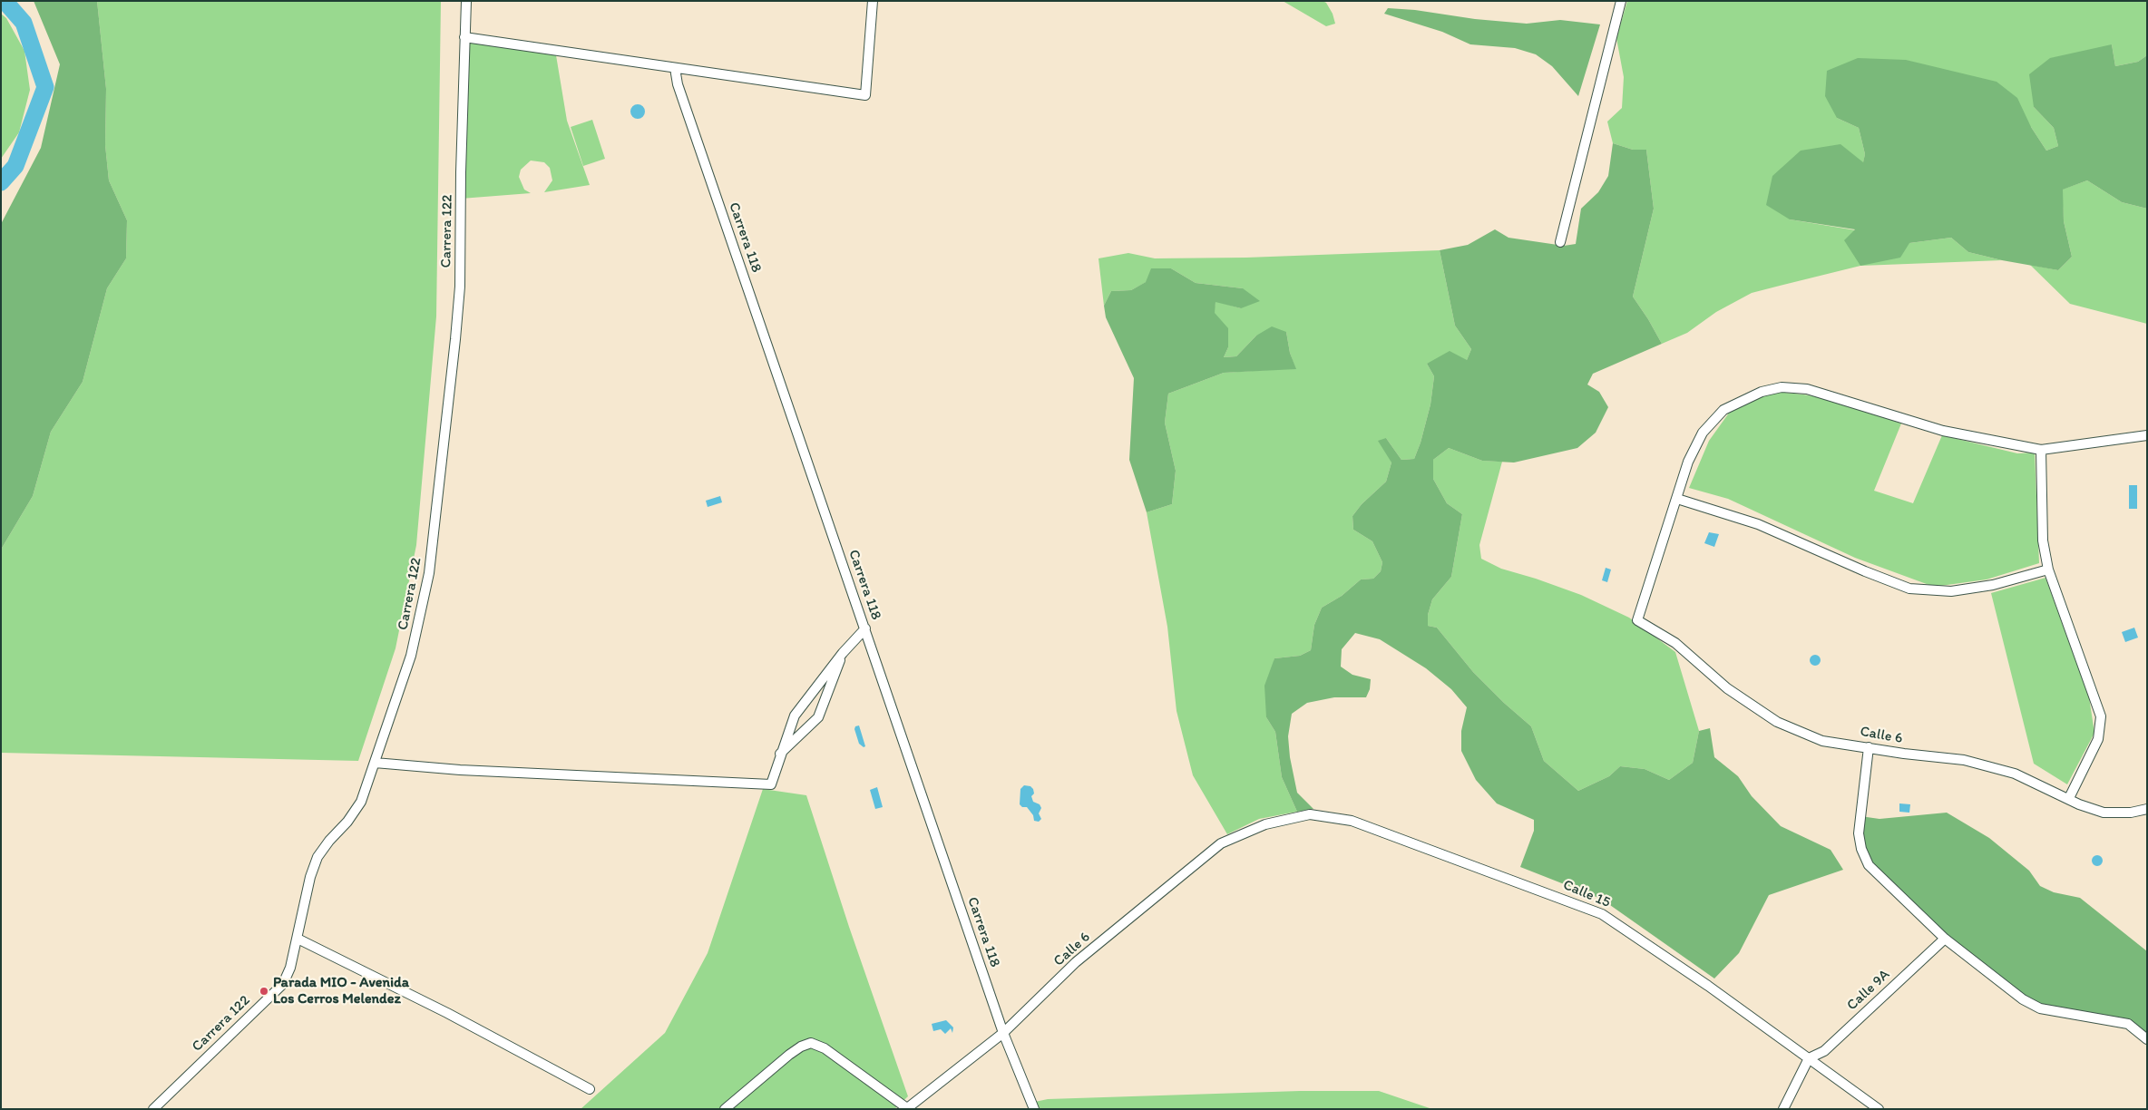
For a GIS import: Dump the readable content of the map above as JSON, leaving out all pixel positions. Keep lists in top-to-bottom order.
{
  "streets": {
    "street": [
      "Carrera 122",
      "Carrera 118",
      "Calle 6",
      "Calle 15",
      "Calle 9A"
    ]
  },
  "crossings": [
    ["Carrera 118", "Calle 6"],
    ["Calle 6", "Calle 15"],
    ["Calle 15", "Calle 9A"]
  ],
  "places": ["Parada MIO - Avenida Los Cerros Melendez"]
}
